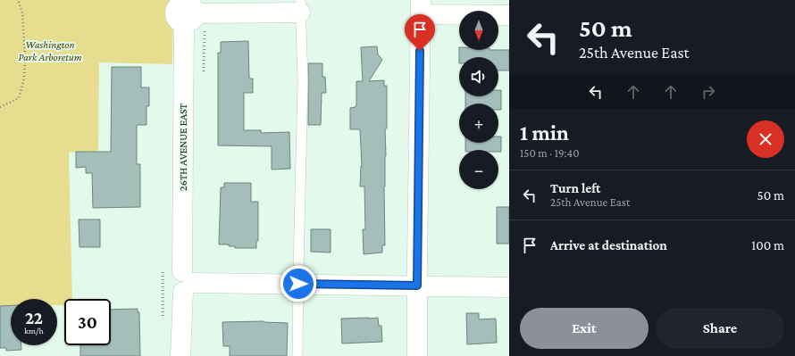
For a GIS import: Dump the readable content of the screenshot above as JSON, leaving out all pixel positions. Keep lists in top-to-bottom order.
{
  "streets": {
    "street": ["26TH AVENUE EAST"]
  },
  "parks": ["Washington Park Arboretum"],
  "north": "bottom",
  "page": {
    "turn": ["50 m", "25th Avenue East"],
    "map_buttons": ["+", "−"],
    "heading": ["1 min", "150 m · 19:40"],
    "list": [
      {
        "name": "Turn left",
        "note": "25th Avenue East",
        "value": "50 m"
      },
      {
        "name": "Arrive at destination",
        "value": "100 m"
      }
    ],
    "speed": "22 km/h",
    "limit": "30",
    "buttons": ["Exit", "Share"]
  }
}
